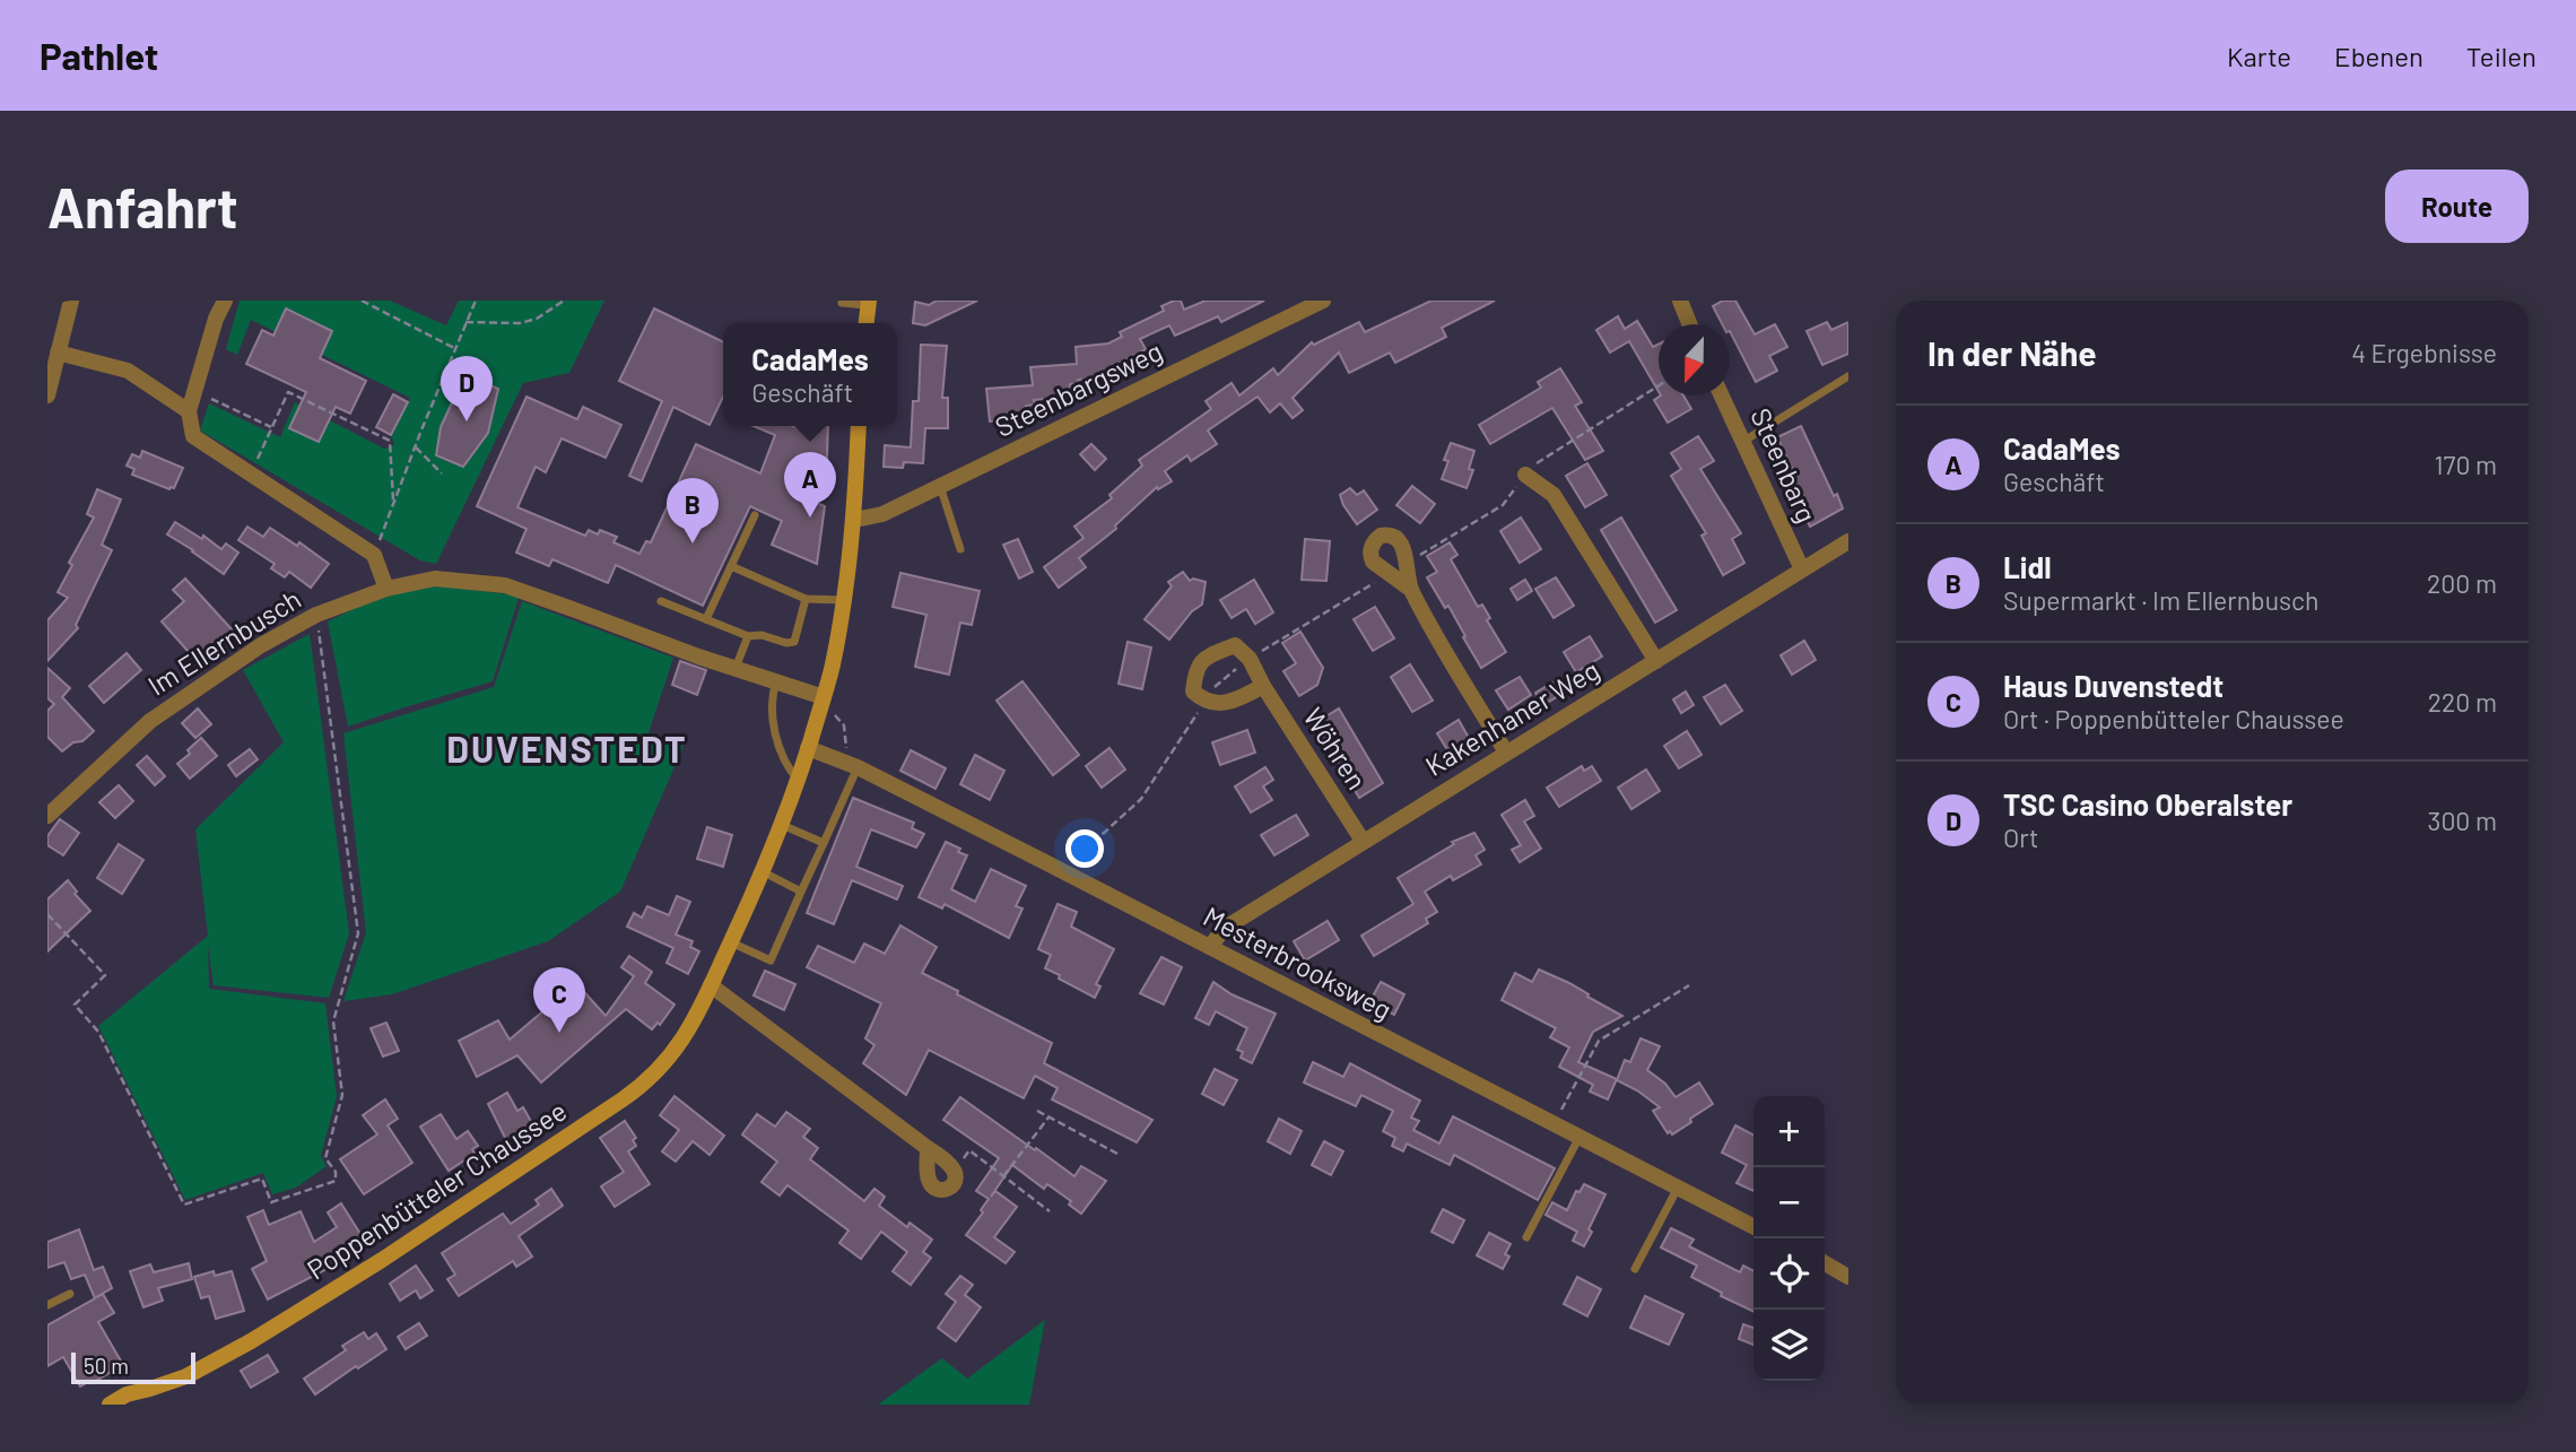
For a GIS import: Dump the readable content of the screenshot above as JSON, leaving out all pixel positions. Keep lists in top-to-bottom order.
{
  "streets": {
    "main road": ["Poppenbütteler Chaussee"],
    "street": [
      "Steenbargsweg",
      "Steenbarg",
      "Im Ellernbusch",
      "Kakenhaner Weg",
      "Wöhren",
      "Mesterbrooksweg"
    ]
  },
  "crossings": [
    ["Steenbargsweg", "Poppenbütteler Chaussee"],
    ["Steenbarg", "Kakenhaner Weg"],
    ["Im Ellernbusch", "Poppenbütteler Chaussee"],
    ["Kakenhaner Weg", "Wöhren"],
    ["Kakenhaner Weg", "Mesterbrooksweg"],
    ["Mesterbrooksweg", "Poppenbütteler Chaussee"]
  ],
  "districts": ["DUVENSTEDT"],
  "scale_bar": "50 m",
  "north": "bottom",
  "page": {
    "header": "Pathlet",
    "nav": ["Karte", "Ebenen", "Teilen"],
    "buttons": "Route",
    "title": "Anfahrt",
    "heading": ["In der Nähe", "4 Ergebnisse"],
    "popup": ["CadaMes", "Geschäft"],
    "pins": [
      "D",
      "A",
      "B",
      "C"
    ],
    "list": [
      {
        "mark": "A",
        "name": "CadaMes",
        "note": "Geschäft",
        "value": "170 m"
      },
      {
        "mark": "B",
        "name": "Lidl",
        "note": "Supermarkt · Im Ellernbusch",
        "value": "200 m"
      },
      {
        "mark": "C",
        "name": "Haus Duvenstedt",
        "note": "Ort · Poppenbütteler Chaussee",
        "value": "220 m"
      },
      {
        "mark": "D",
        "name": "TSC Casino Oberalster",
        "note": "Ort",
        "value": "300 m"
      }
    ],
    "map_buttons": ["+", "−"],
    "scale": "50 m"
  }
}
